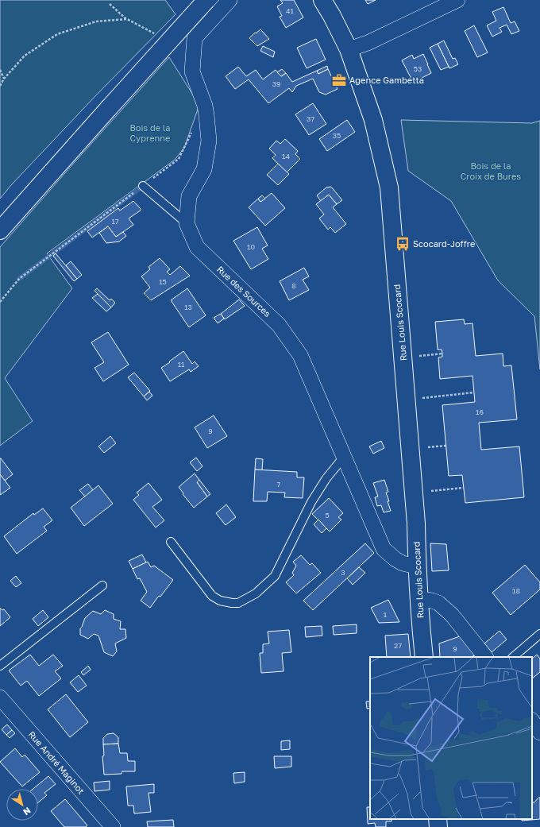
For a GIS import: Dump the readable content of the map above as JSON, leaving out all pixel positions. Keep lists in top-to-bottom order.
{
  "streets": {
    "main road": ["Rue Louis Scocard"],
    "street": ["Rue des Sources", "Rue André Maginot"]
  },
  "crossings": [
    ["Rue des Sources", "Rue Louis Scocard"]
  ],
  "parks": ["Bois de la Cyprenne", "Bois de la Croix de Bures"],
  "places": {
    "office": ["Agence Gambetta"],
    "bus stop": ["Scocard-Joffre"]
  },
  "house_numbers": [
    "41",
    "53",
    "39",
    "37",
    "35",
    "14",
    "17",
    "10",
    "15",
    "8",
    "13",
    "11",
    "16",
    "9",
    "7",
    "5",
    "3",
    "18",
    "1",
    "27",
    "9"
  ],
  "north": "bottom right"
}
